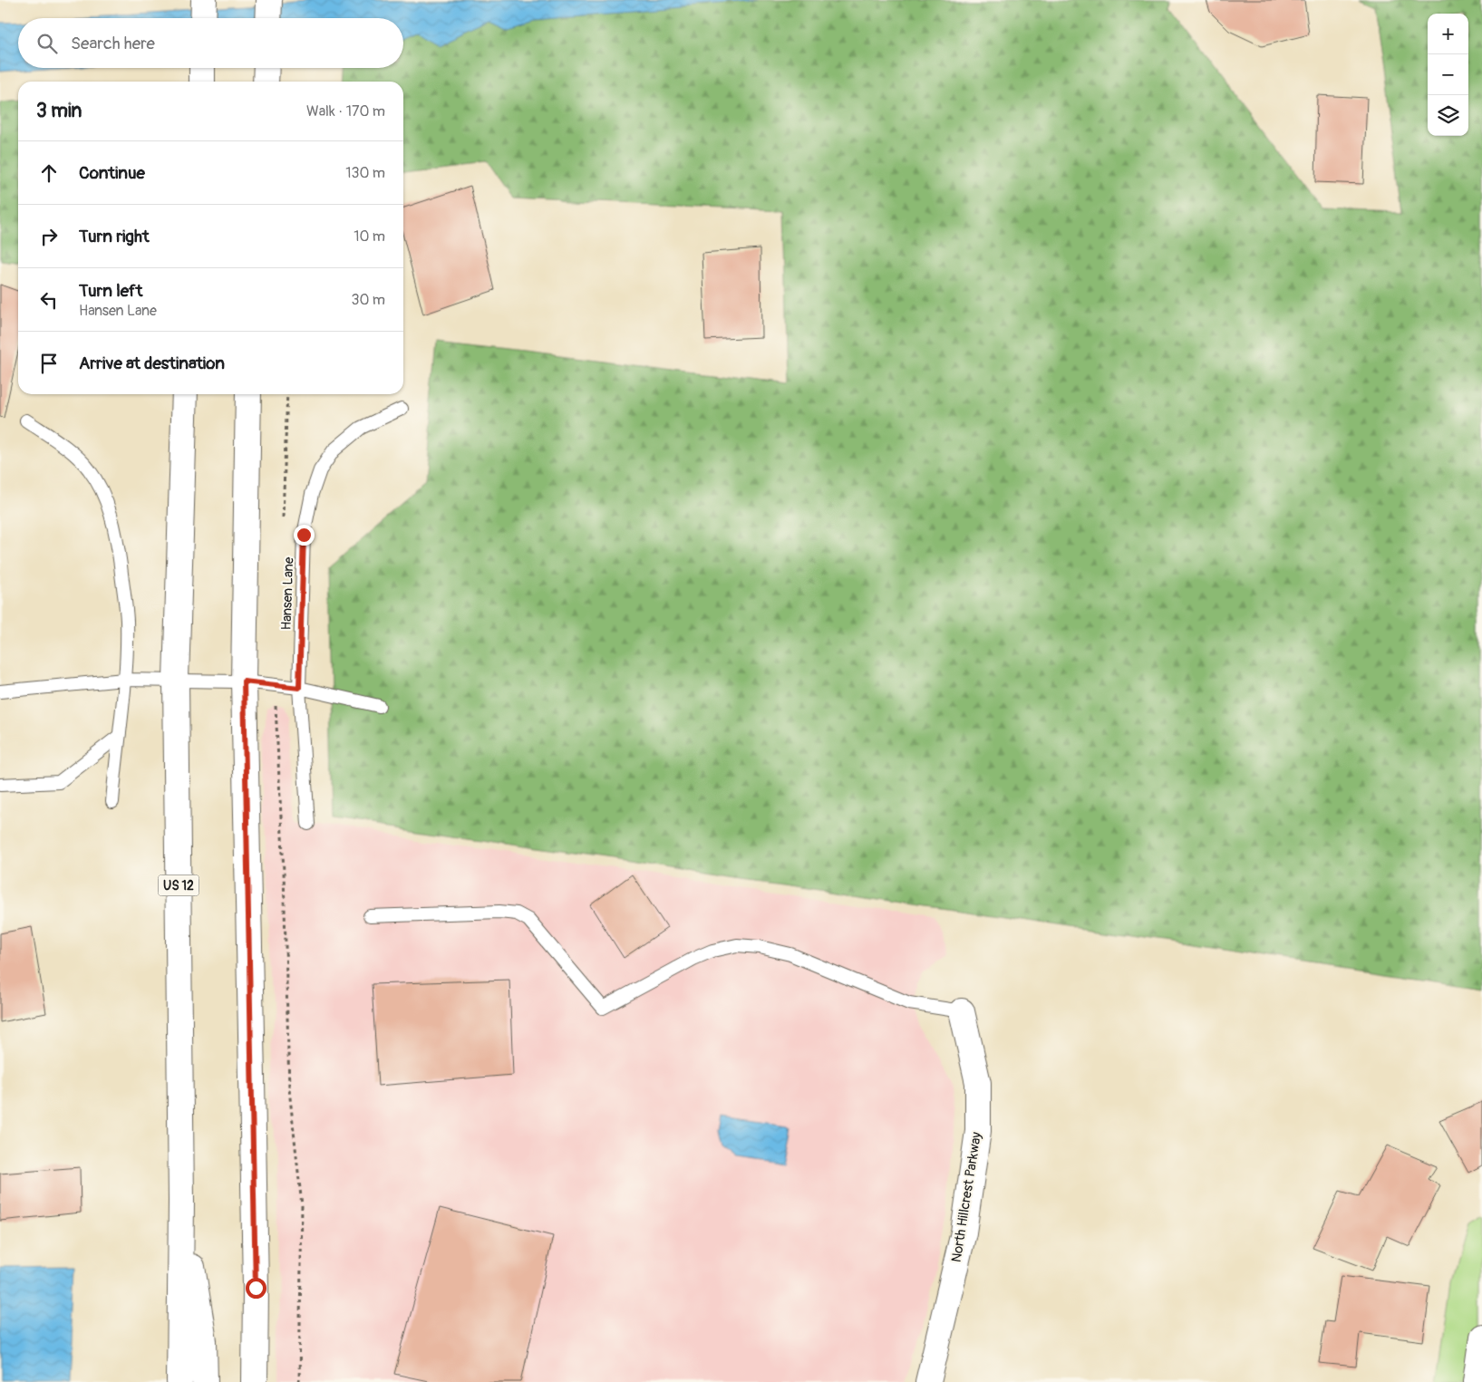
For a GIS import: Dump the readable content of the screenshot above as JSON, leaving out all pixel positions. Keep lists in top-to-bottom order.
{
  "streets": {
    "main road": ["US 12", "North Hillcrest Parkway"],
    "lane": ["Hansen Lane"]
  },
  "page": {
    "map_buttons": ["+", "−"],
    "search": "Search here",
    "heading": ["3 min", "Walk · 170 m"],
    "list": [
      ["Continue", "130 m"],
      ["Turn right", "10 m"],
      ["Turn left", "Hansen Lane", "30 m"],
      "Arrive at destination"
    ]
  }
}
